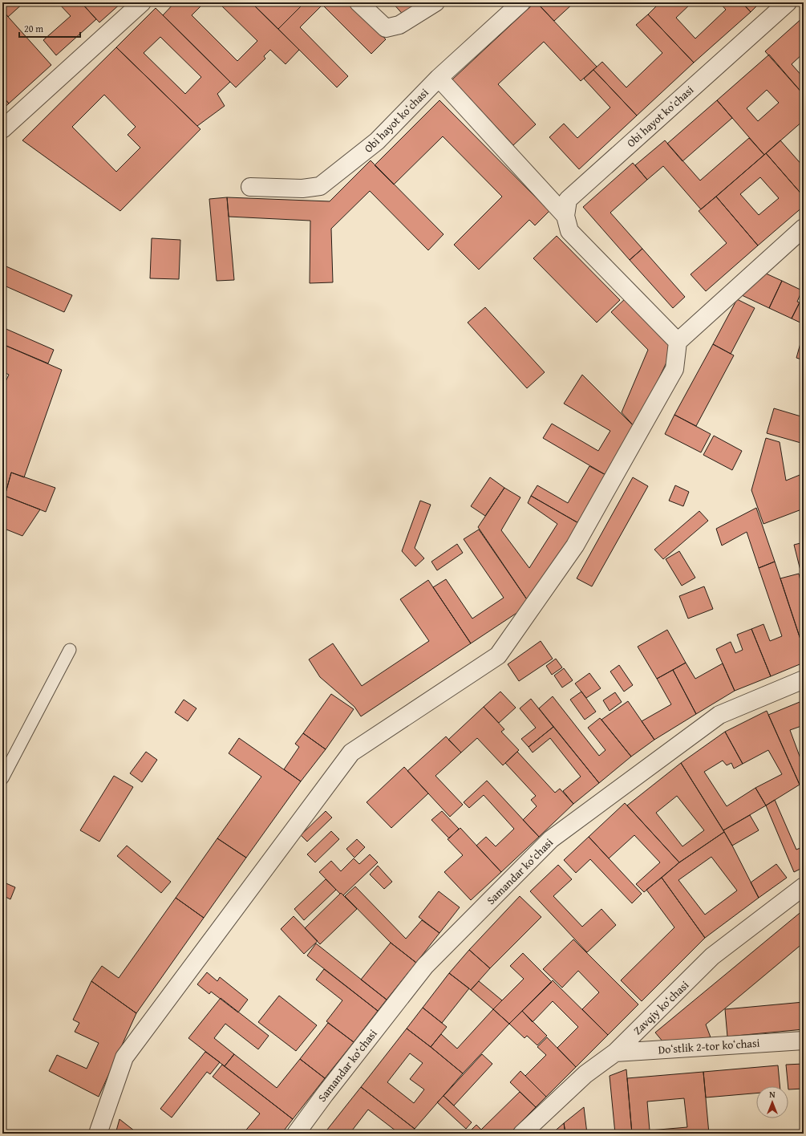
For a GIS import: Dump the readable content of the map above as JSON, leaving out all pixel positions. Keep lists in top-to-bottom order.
{
  "streets": {
    "street": [
      "Obi hayot koʻchasi",
      "Samandar ko‘chasi",
      "Zavqiy koʻchasi",
      "Doʻstlik 2-tor koʻchasi"
    ]
  },
  "crossings": [
    ["Zavqiy koʻchasi", "Doʻstlik 2-tor koʻchasi"]
  ],
  "scale_bar": "20 m",
  "north": "top"
}
